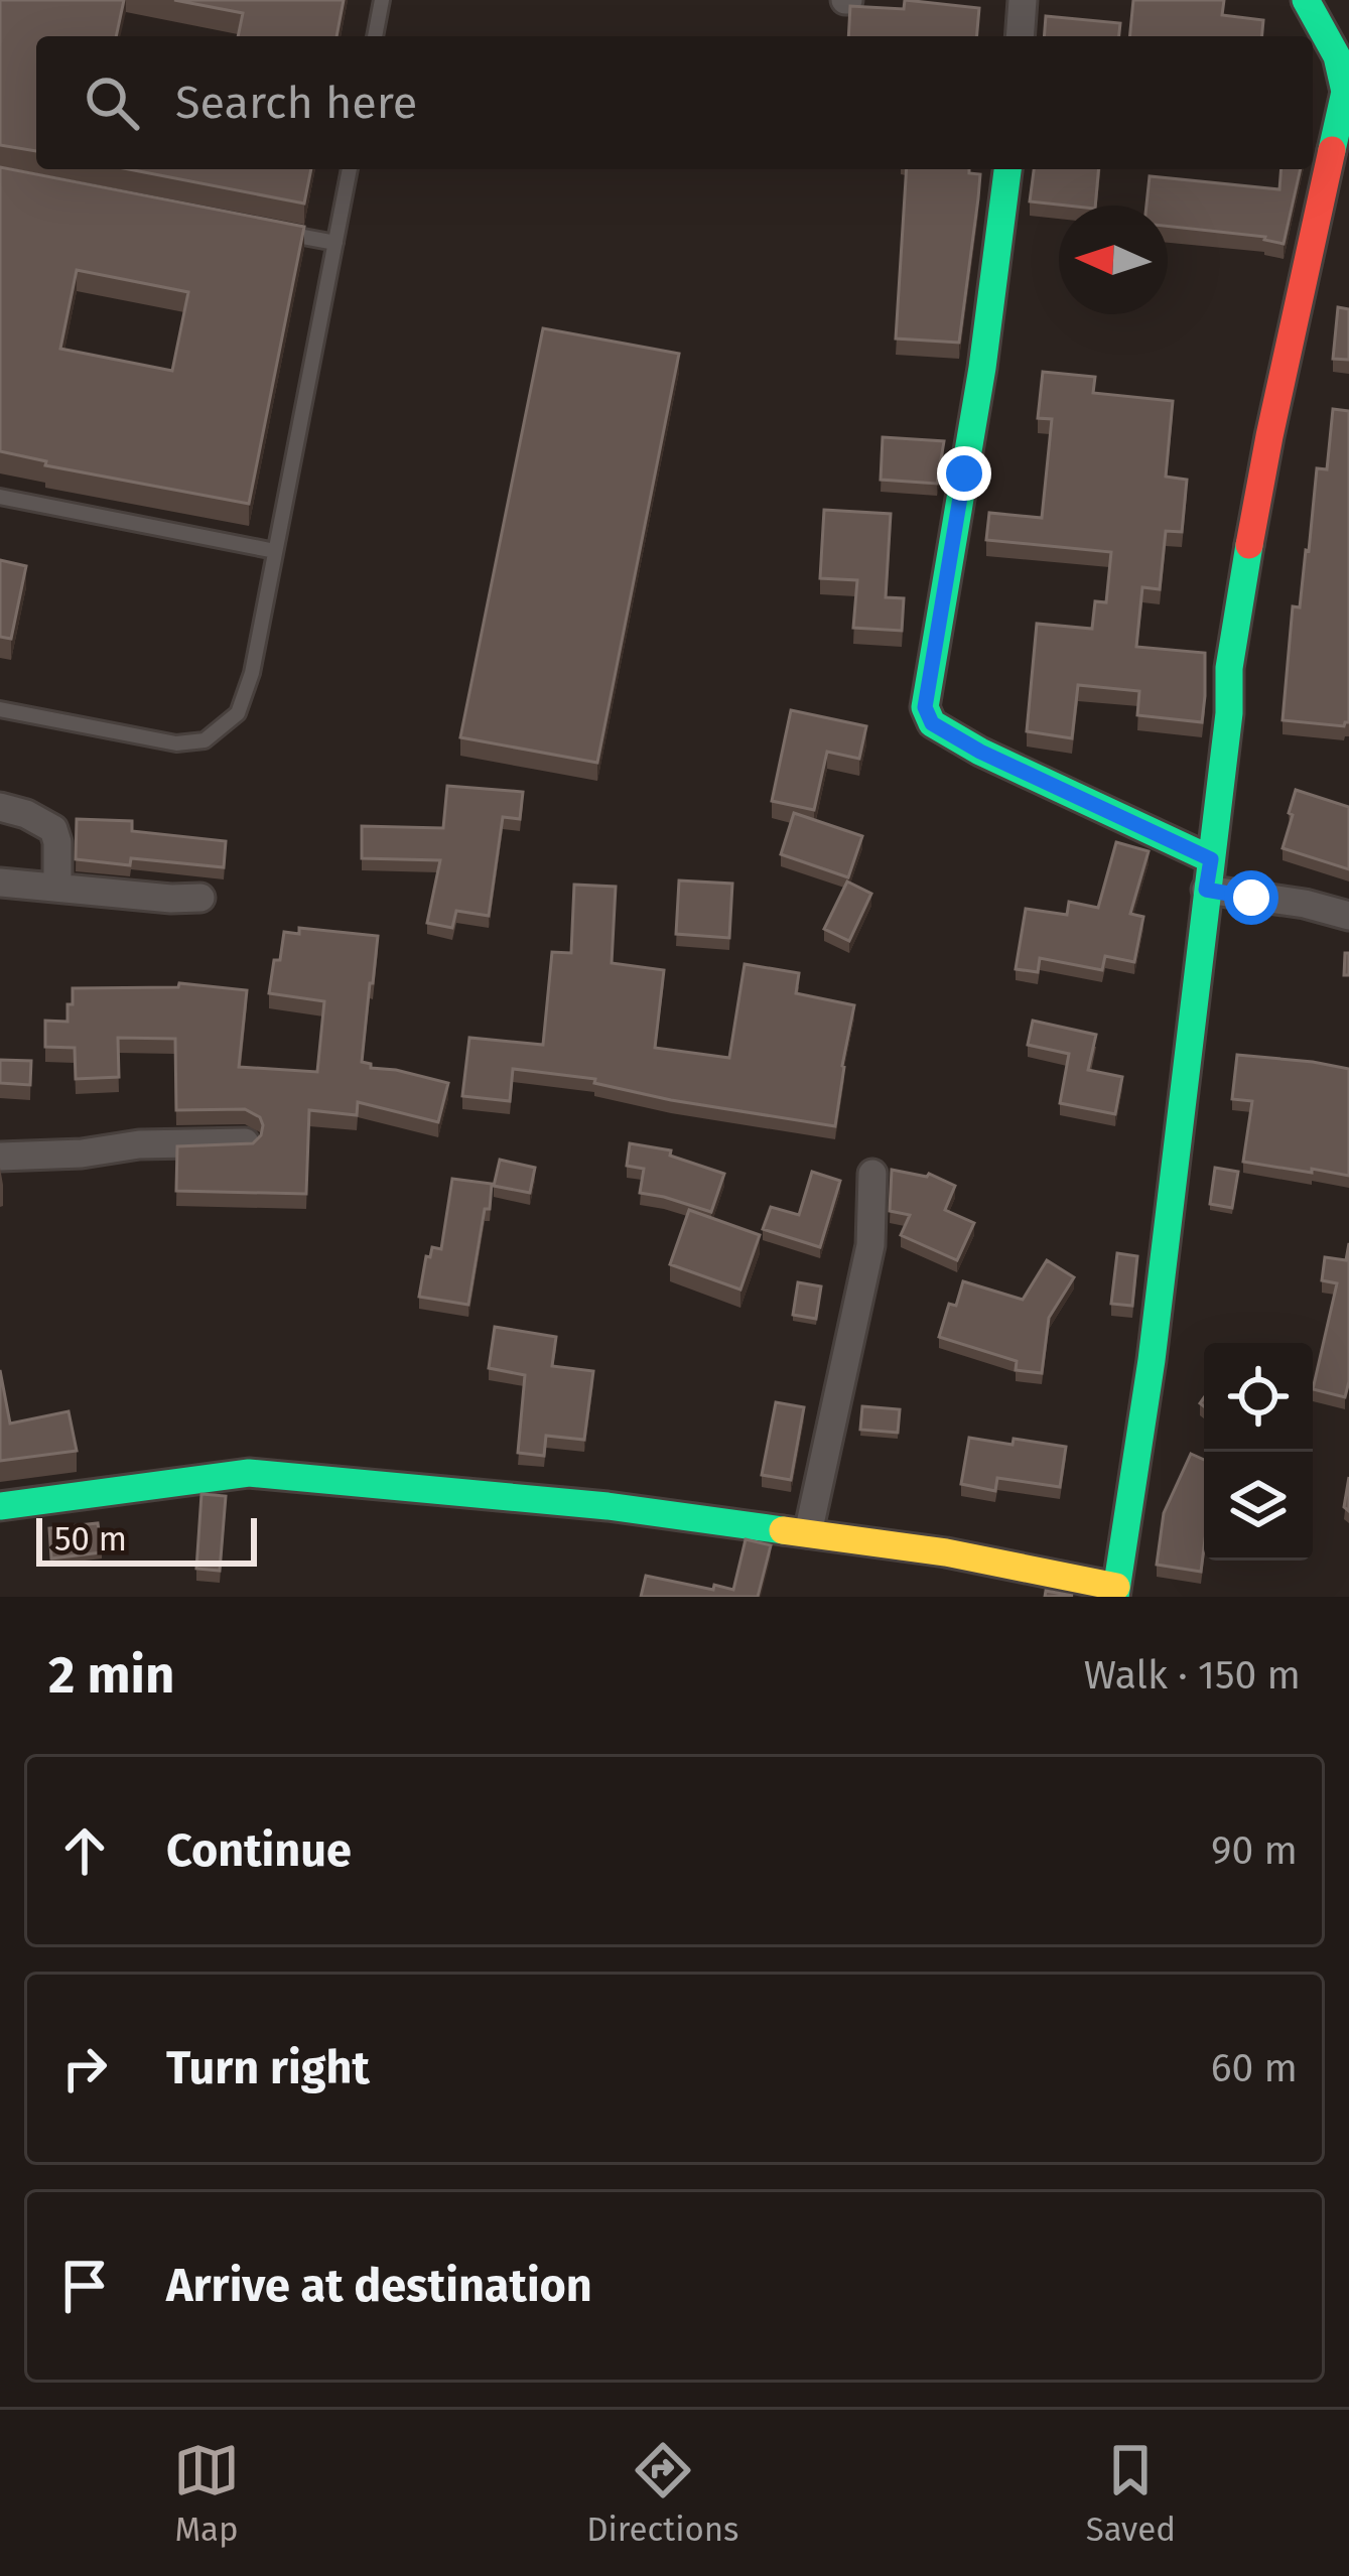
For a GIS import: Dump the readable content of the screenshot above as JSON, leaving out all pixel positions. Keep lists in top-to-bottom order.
{
  "scale_bar": "50 m",
  "north": "left",
  "page": {
    "search": "Search here",
    "scale": "50 m",
    "heading": ["2 min", "Walk · 150 m"],
    "list": [
      ["Continue", "90 m"],
      ["Turn right", "60 m"],
      "Arrive at destination"
    ],
    "nav": ["Map", "Directions", "Saved"]
  }
}
